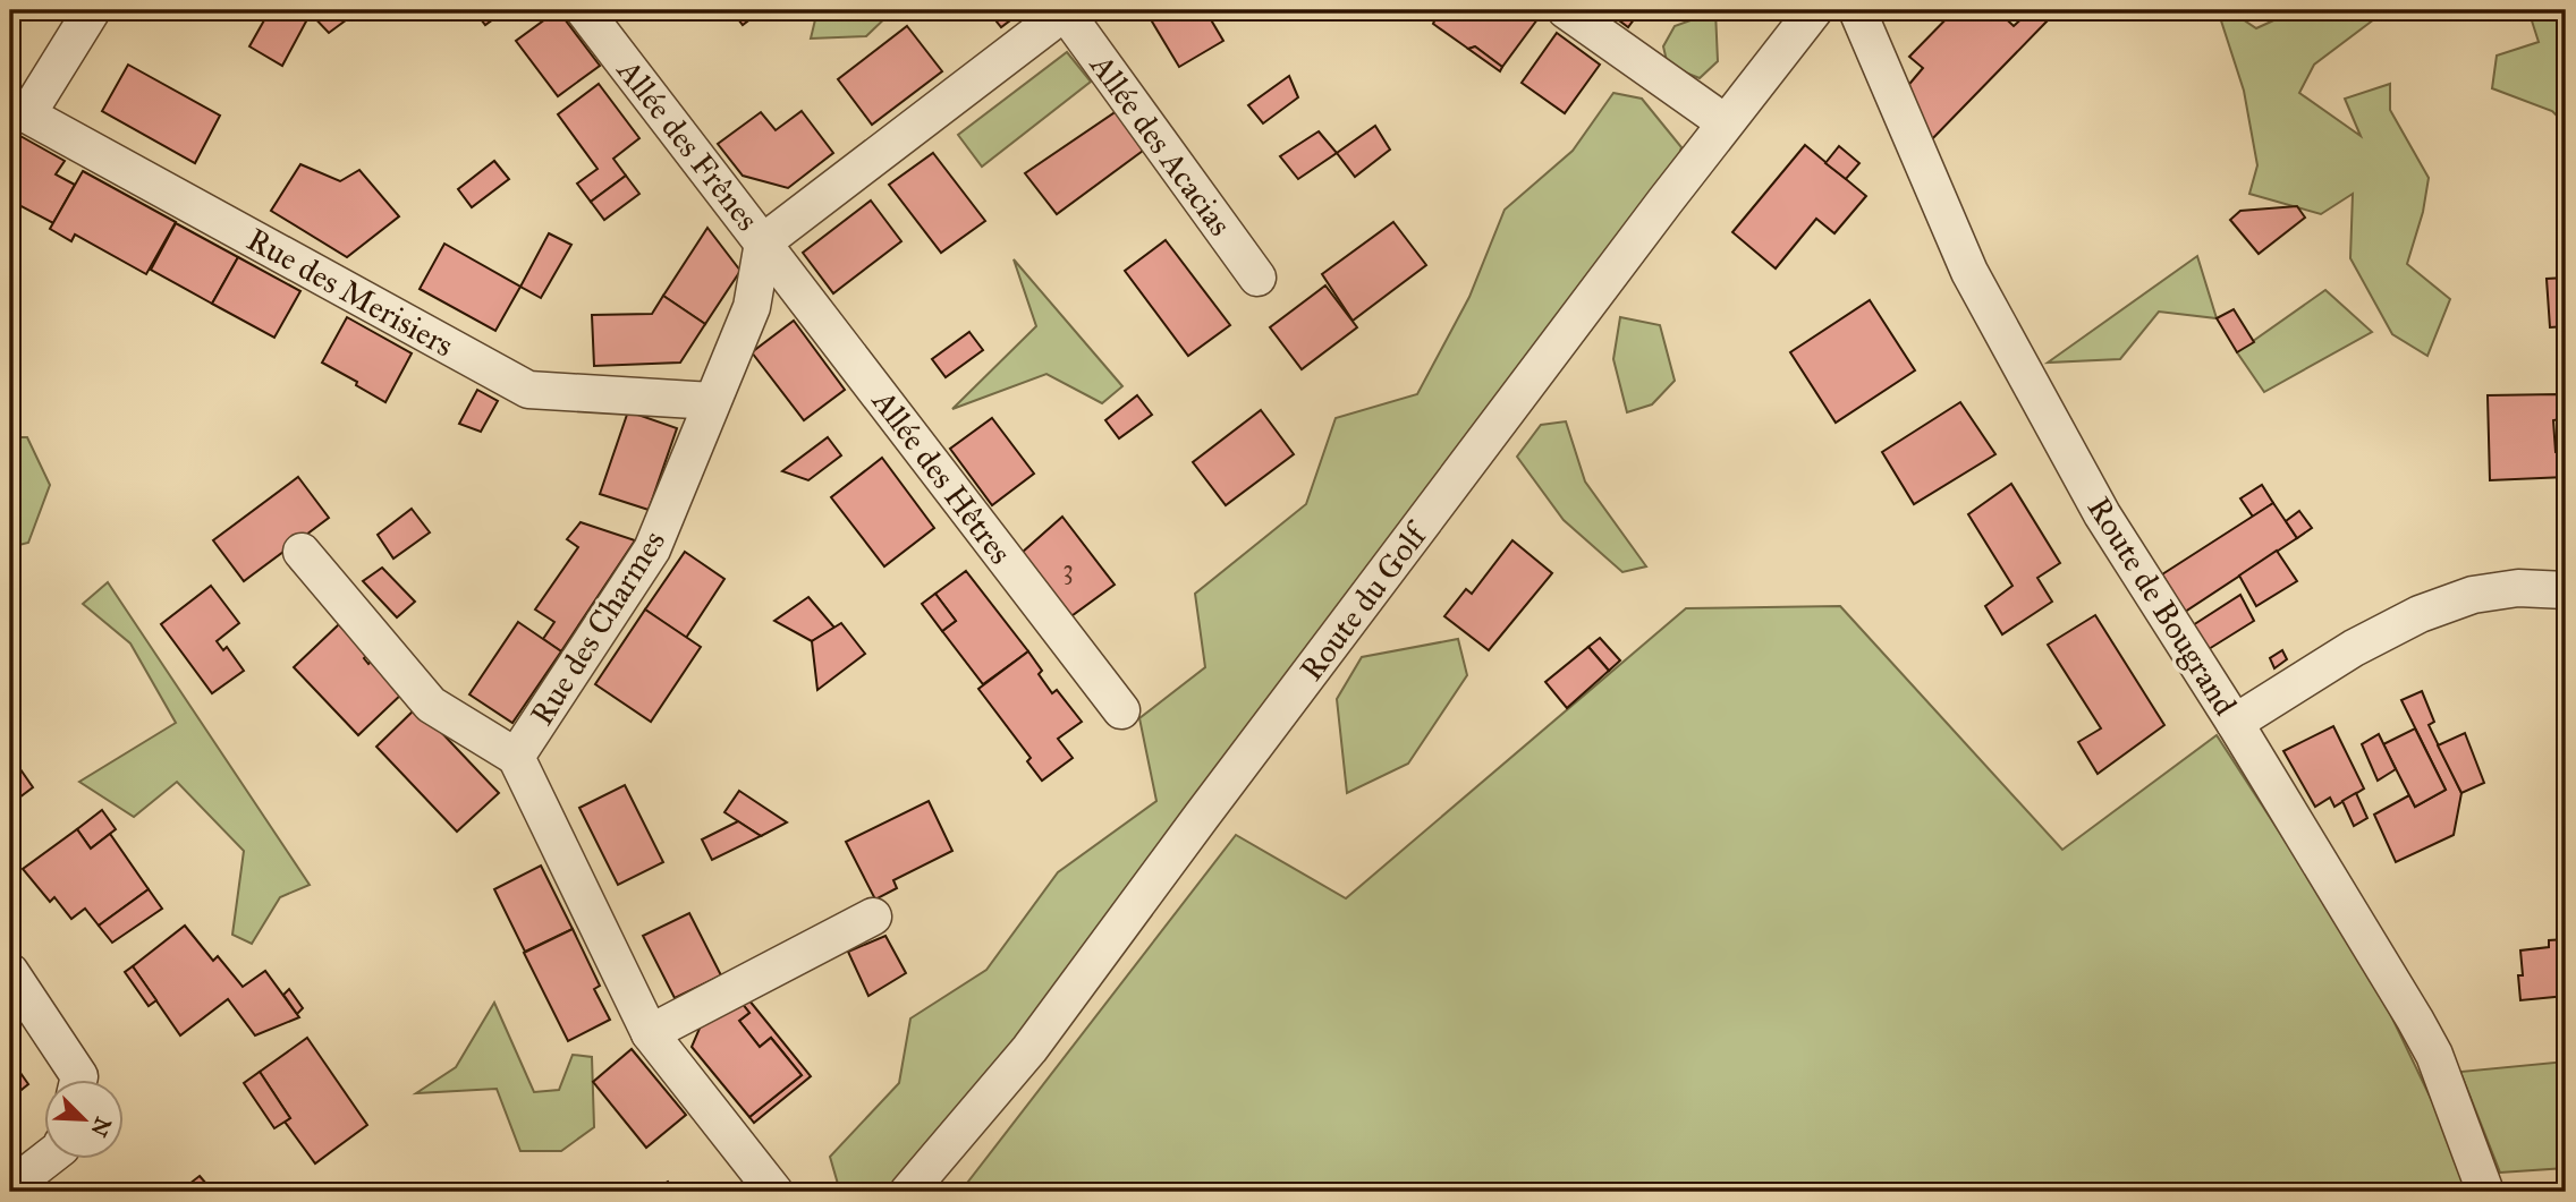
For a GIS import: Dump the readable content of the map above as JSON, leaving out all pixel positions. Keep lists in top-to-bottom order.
{
  "streets": {
    "street": [
      "Allée des Frênes",
      "Allée des Acacias",
      "Rue des Merisiers",
      "Allée des Hêtres",
      "Route du Golf",
      "Route de Bougrand",
      "Rue des Charmes"
    ]
  },
  "crossings": [
    ["Allée des Frênes", "Allée des Hêtres"],
    ["Allée des Frênes", "Rue des Charmes"],
    ["Rue des Merisiers", "Rue des Charmes"],
    ["Allée des Hêtres", "Rue des Charmes"]
  ],
  "house_numbers": ["3"],
  "north": "bottom right"
}
